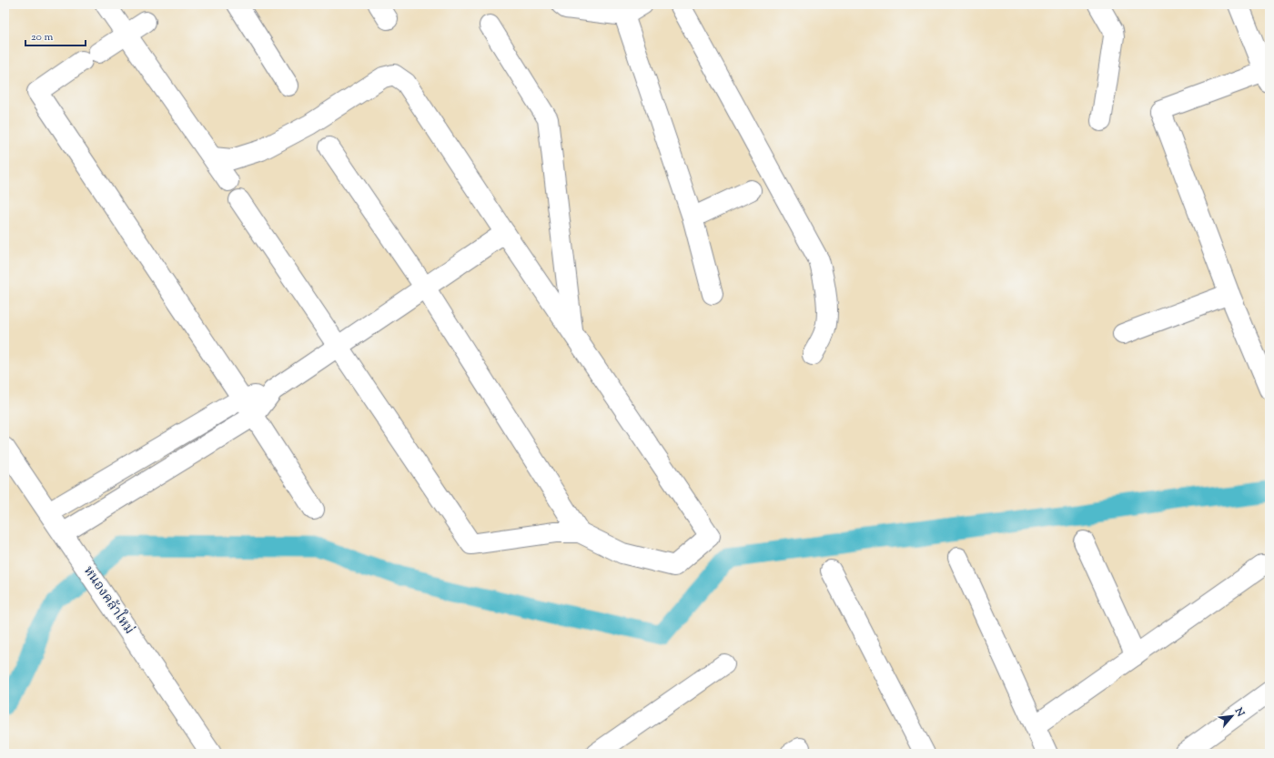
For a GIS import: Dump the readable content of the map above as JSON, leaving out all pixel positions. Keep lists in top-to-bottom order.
{
  "streets": {
    "street": ["หนองคล้าใหม่"]
  },
  "scale_bar": "20 m",
  "north": "top right"
}
